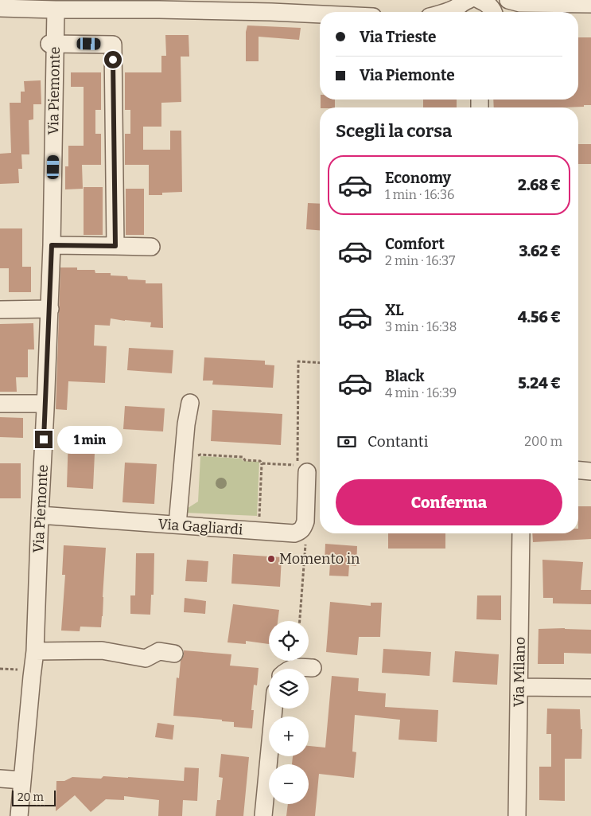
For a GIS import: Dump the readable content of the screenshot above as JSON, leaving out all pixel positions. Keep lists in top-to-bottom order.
{
  "streets": {
    "street": ["Via Piemonte", "Via Gagliardi", "Via Milano"]
  },
  "crossings": [
    ["Via Piemonte", "Via Gagliardi"]
  ],
  "places": ["Momento in"],
  "scale_bar": "20 m",
  "page": {
    "banner": ["Via Trieste", "Via Piemonte"],
    "heading": "Scegli la corsa",
    "list": [
      {
        "name": "Economy",
        "note": "1 min · 16:36",
        "value": "2.68 €"
      },
      {
        "name": "Comfort",
        "note": "2 min · 16:37",
        "value": "3.62 €"
      },
      {
        "name": "XL",
        "note": "3 min · 16:38",
        "value": "4.56 €"
      },
      {
        "name": "Black",
        "note": "4 min · 16:39",
        "value": "5.24 €"
      }
    ],
    "pay": ["Contanti", "200 m"],
    "bubble": "1 min",
    "buttons": "Conferma",
    "map_buttons": ["+", "−"],
    "scale": "20 m"
  }
}
